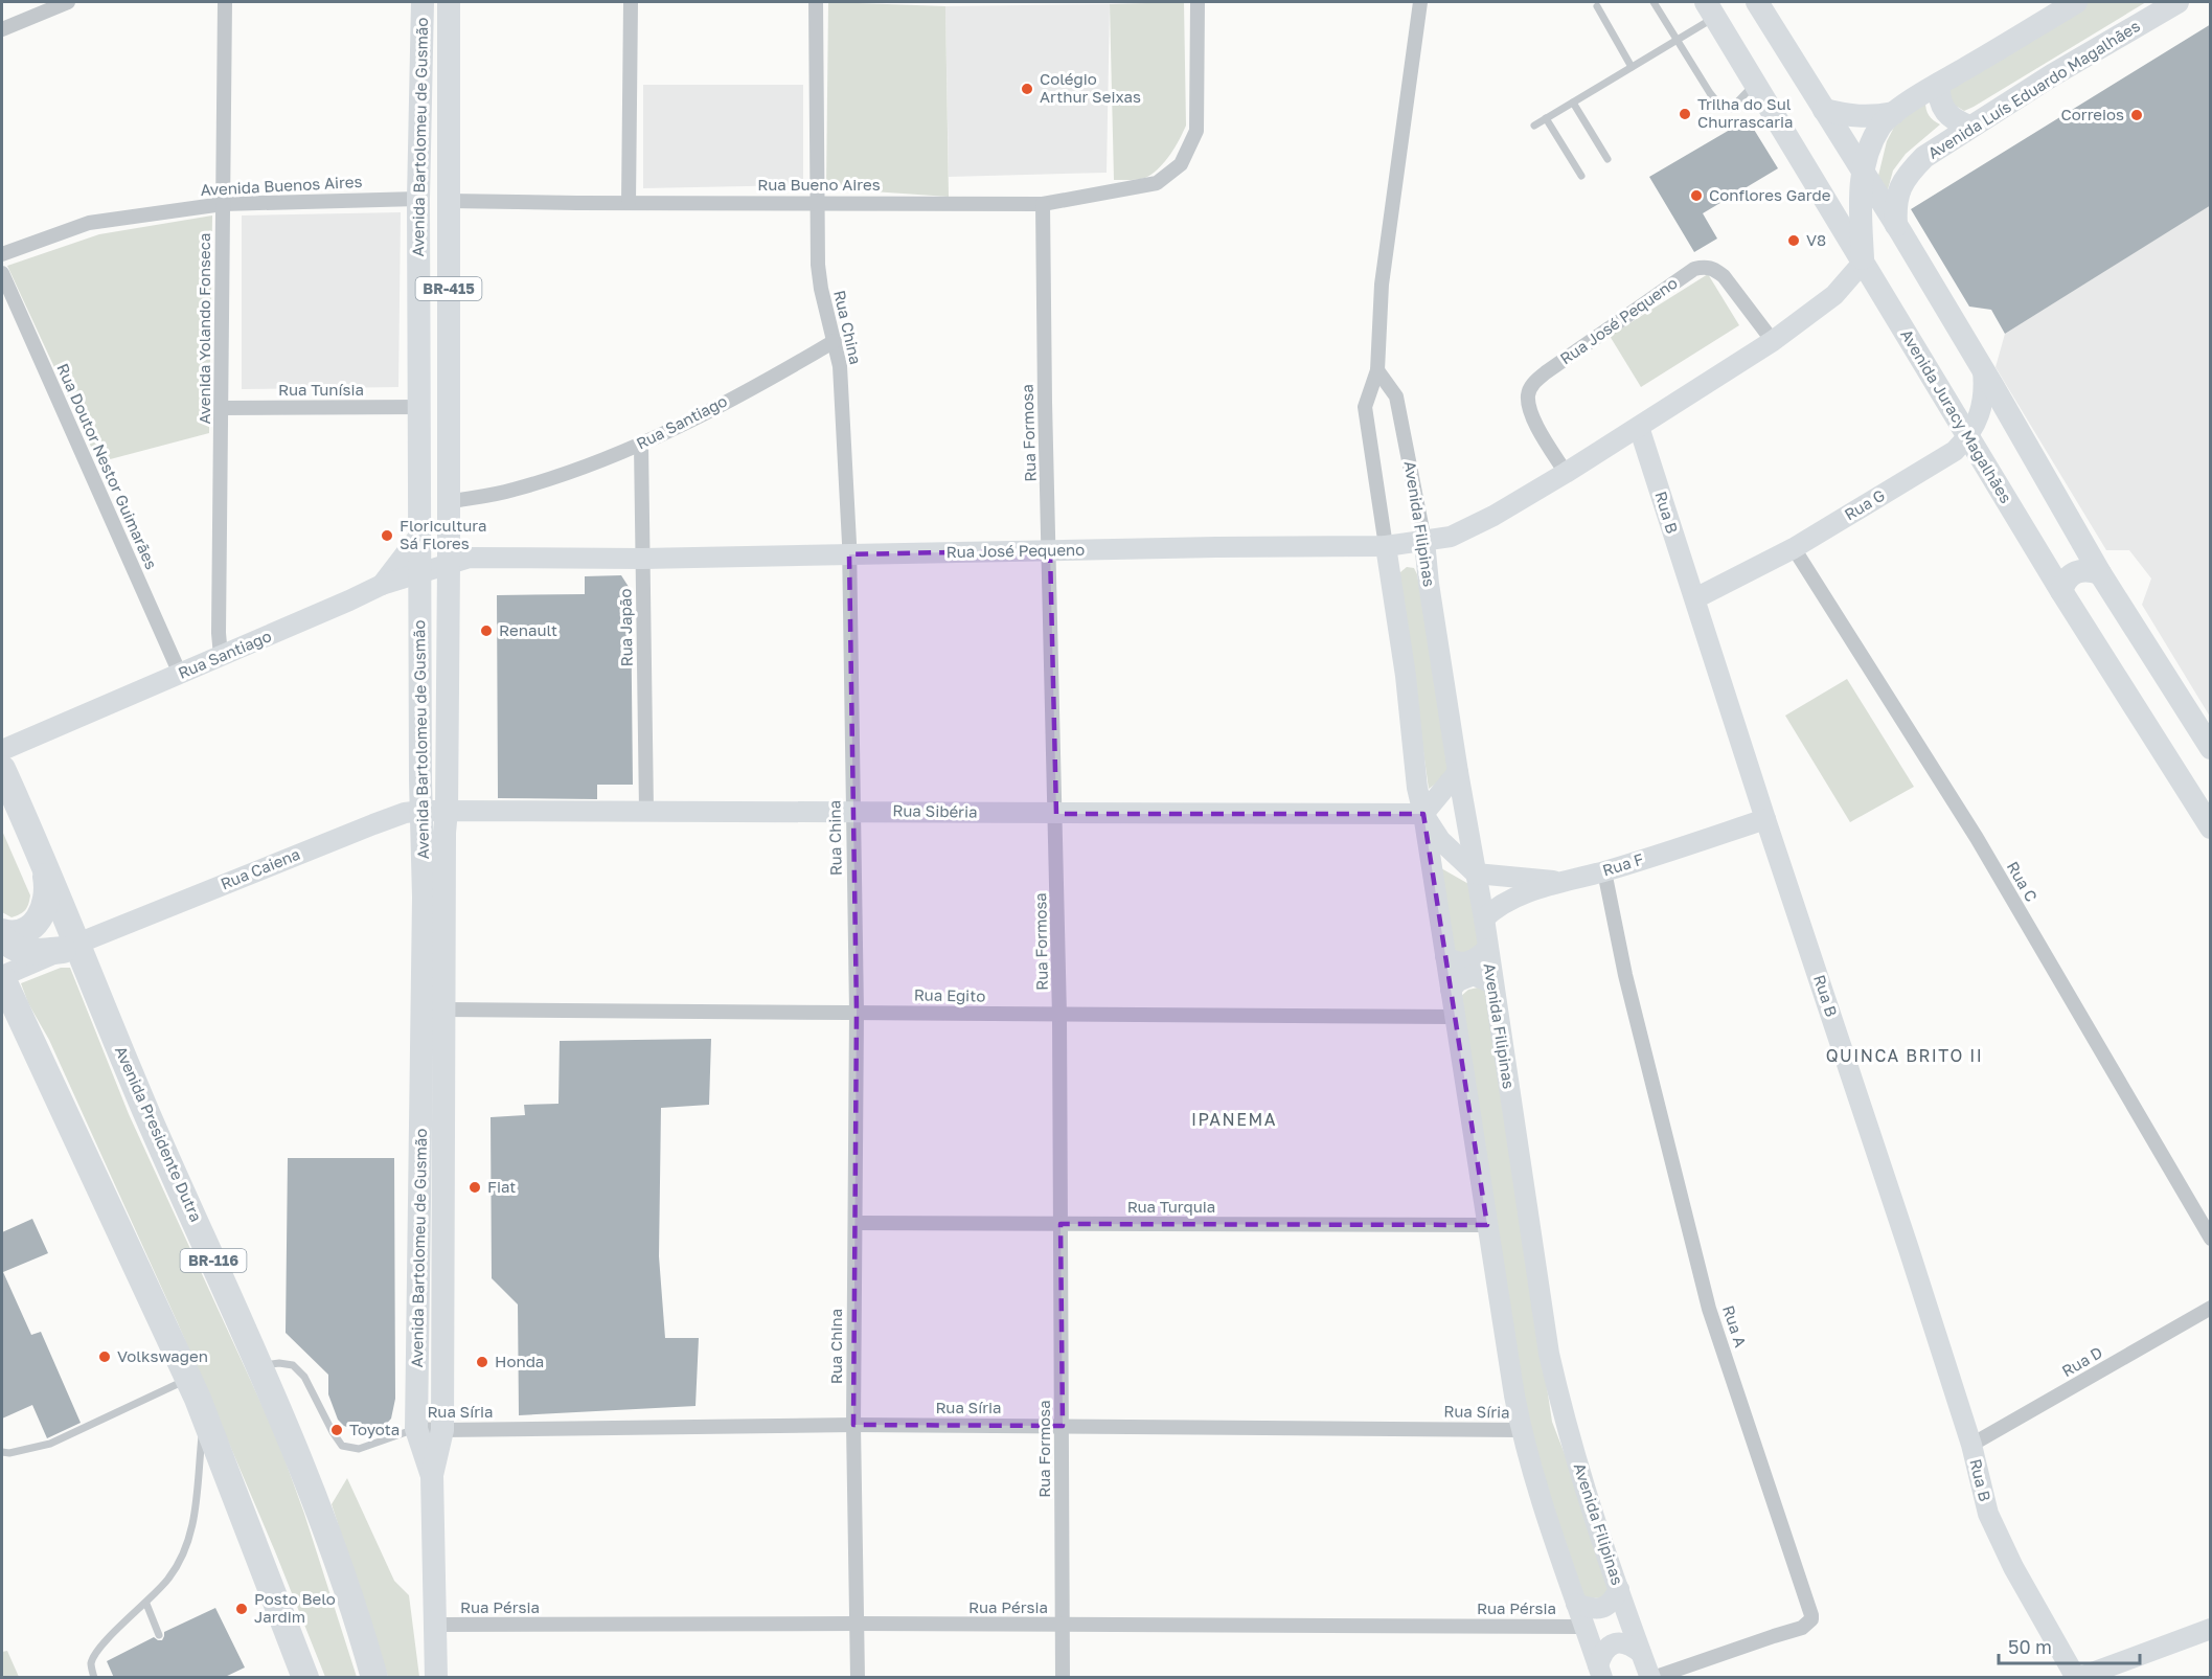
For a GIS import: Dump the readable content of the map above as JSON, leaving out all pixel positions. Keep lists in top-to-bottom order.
{
  "streets": {
    "highway": ["Avenida Presidente Dutra", "BR-116"],
    "main road": [
      "Avenida Luís Eduardo Magalhães",
      "Avenida Bartolomeu de Gusmão",
      "BR-415",
      "Rua José Pequeno",
      "Avenida Juracy Magalhães",
      "Rua Santiago",
      "Rua G",
      "Rua B",
      "Avenida Filipinas",
      "Rua Sibéria",
      "Rua F",
      "Rua Caiena"
    ],
    "street": [
      "Rua Bueno Aires",
      "Avenida Buenos Aires",
      "Rua China",
      "Avenida Yolando Fonseca",
      "Rua Tunísia",
      "Rua Formosa",
      "Rua Doutor Nestor Guimarães",
      "Rua Japão",
      "Rua C",
      "Rua Egito",
      "Rua Turquia",
      "Rua A",
      "Rua D",
      "Rua Síria",
      "Rua Pérsia"
    ]
  },
  "crossings": [
    ["Avenida Bartolomeu de Gusmão", "Rua Bueno Aires"],
    ["Avenida Bartolomeu de Gusmão", "Avenida Buenos Aires"],
    ["Avenida Bartolomeu de Gusmão", "Rua José Pequeno"],
    ["Avenida Bartolomeu de Gusmão", "Rua Tunísia"],
    ["Avenida Bartolomeu de Gusmão", "Rua Santiago"],
    ["Avenida Bartolomeu de Gusmão", "Rua Sibéria"],
    ["Avenida Bartolomeu de Gusmão", "Rua Caiena"],
    ["Avenida Bartolomeu de Gusmão", "Rua Egito"],
    ["Avenida Bartolomeu de Gusmão", "Rua Síria"],
    ["Avenida Bartolomeu de Gusmão", "Rua Pérsia"],
    ["Rua Bueno Aires", "Rua China"],
    ["Rua Bueno Aires", "Rua Formosa"],
    ["Avenida Buenos Aires", "Avenida Yolando Fonseca"],
    ["Rua José Pequeno", "Rua China"],
    ["Rua José Pequeno", "Avenida Juracy Magalhães"],
    ["Rua José Pequeno", "Rua Santiago"],
    ["Rua José Pequeno", "Rua Formosa"],
    ["Rua José Pequeno", "Rua B"],
    ["Rua José Pequeno", "Avenida Filipinas"],
    ["Rua José Pequeno", "Rua Japão"],
    ["Rua China", "Rua Santiago"],
    ["Rua China", "Rua Sibéria"],
    ["Rua China", "Rua Egito"],
    ["Rua China", "Rua Turquia"],
    ["Rua China", "Rua Síria"],
    ["Rua China", "Rua Pérsia"],
    ["Avenida Yolando Fonseca", "Rua Tunísia"],
    ["Avenida Yolando Fonseca", "Rua Santiago"],
    ["Avenida Juracy Magalhães", "Rua G"],
    ["Rua Santiago", "Rua Doutor Nestor Guimarães"],
    ["Rua Santiago", "Rua Japão"],
    ["Rua Formosa", "Rua Sibéria"],
    ["Rua Formosa", "Rua Egito"],
    ["Rua Formosa", "Rua Turquia"],
    ["Rua Formosa", "Rua Síria"],
    ["Rua Formosa", "Rua Pérsia"],
    ["Rua G", "Rua B"],
    ["Rua G", "Rua C"],
    ["Rua B", "Rua F"],
    ["Rua B", "Rua D"],
    ["Avenida Filipinas", "Rua F"],
    ["Avenida Filipinas", "Rua A"],
    ["Rua Japão", "Rua Sibéria"],
    ["Rua Sibéria", "Rua Caiena"],
    ["Rua F", "Rua A"],
    ["Rua Caiena", "Avenida Presidente Dutra"]
  ],
  "districts": ["QUINCA BRITO II", "IPANEMA"],
  "places": [
    "Colégio Arthur Seixas",
    "Trilha do Sul Churrascaria",
    "Correios",
    "Conflores Garde",
    "V8",
    "Floricultura Sá Flores",
    "Renault",
    "Fiat",
    "Volkswagen",
    "Honda",
    "Toyota",
    "Posto Belo Jardim"
  ],
  "scale_bar": "50 m"
}
